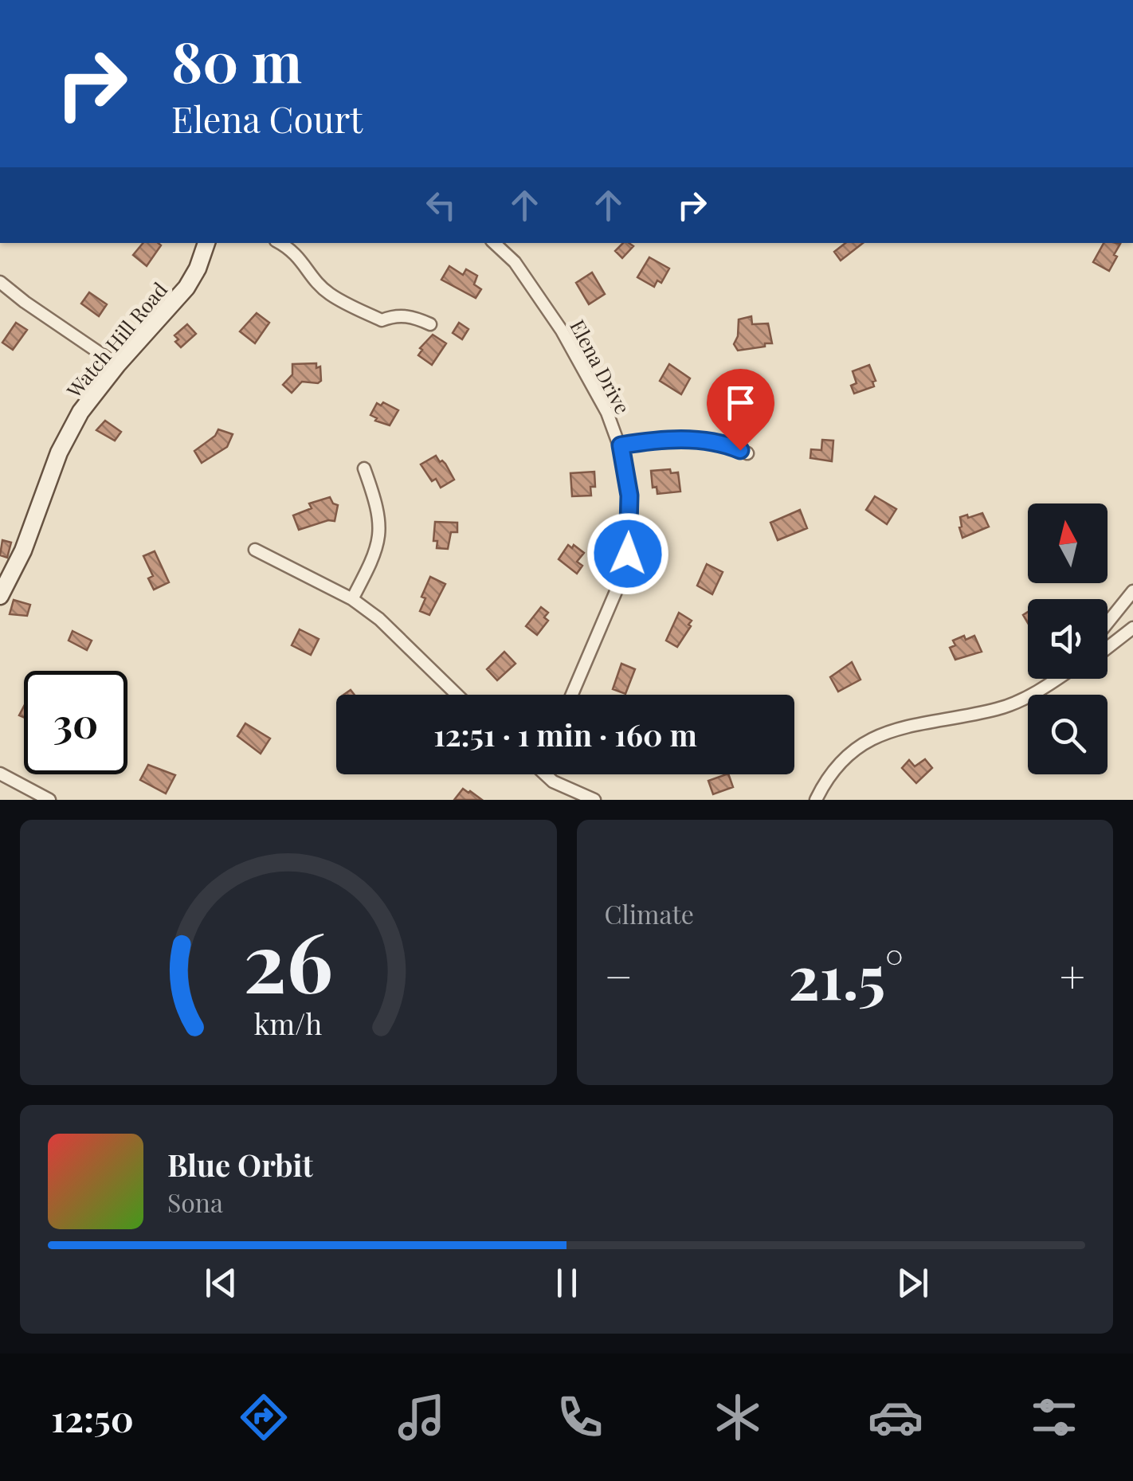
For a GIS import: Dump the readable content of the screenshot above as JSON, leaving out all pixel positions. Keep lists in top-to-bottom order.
{
  "streets": {
    "street": ["Watch Hill Road", "Elena Drive"]
  },
  "north": "top",
  "page": {
    "turn": ["80 m", "Elena Court"],
    "limit": "30",
    "trip": "12:51 · 1 min · 160 m",
    "tile": "Climate",
    "heat": ["−", "21.5°", "+"],
    "song": ["Blue Orbit", "Sona"],
    "tabs": "12:50",
    "gauge": ["26", "km/h"]
  }
}
